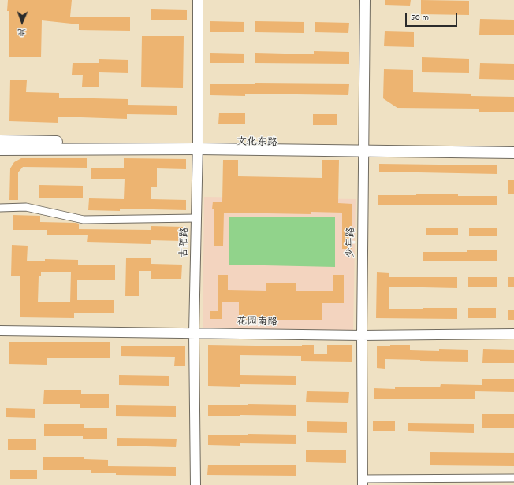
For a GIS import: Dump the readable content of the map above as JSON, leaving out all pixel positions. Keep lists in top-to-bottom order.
{
  "streets": {
    "main road": ["文化东路"],
    "street": ["古陌路", "少年路", "花园南路"]
  },
  "crossings": [
    ["文化东路", "古陌路"],
    ["文化东路", "少年路"],
    ["古陌路", "花园南路"],
    ["少年路", "花园南路"]
  ],
  "scale_bar": "50 m",
  "north": "bottom"
}
